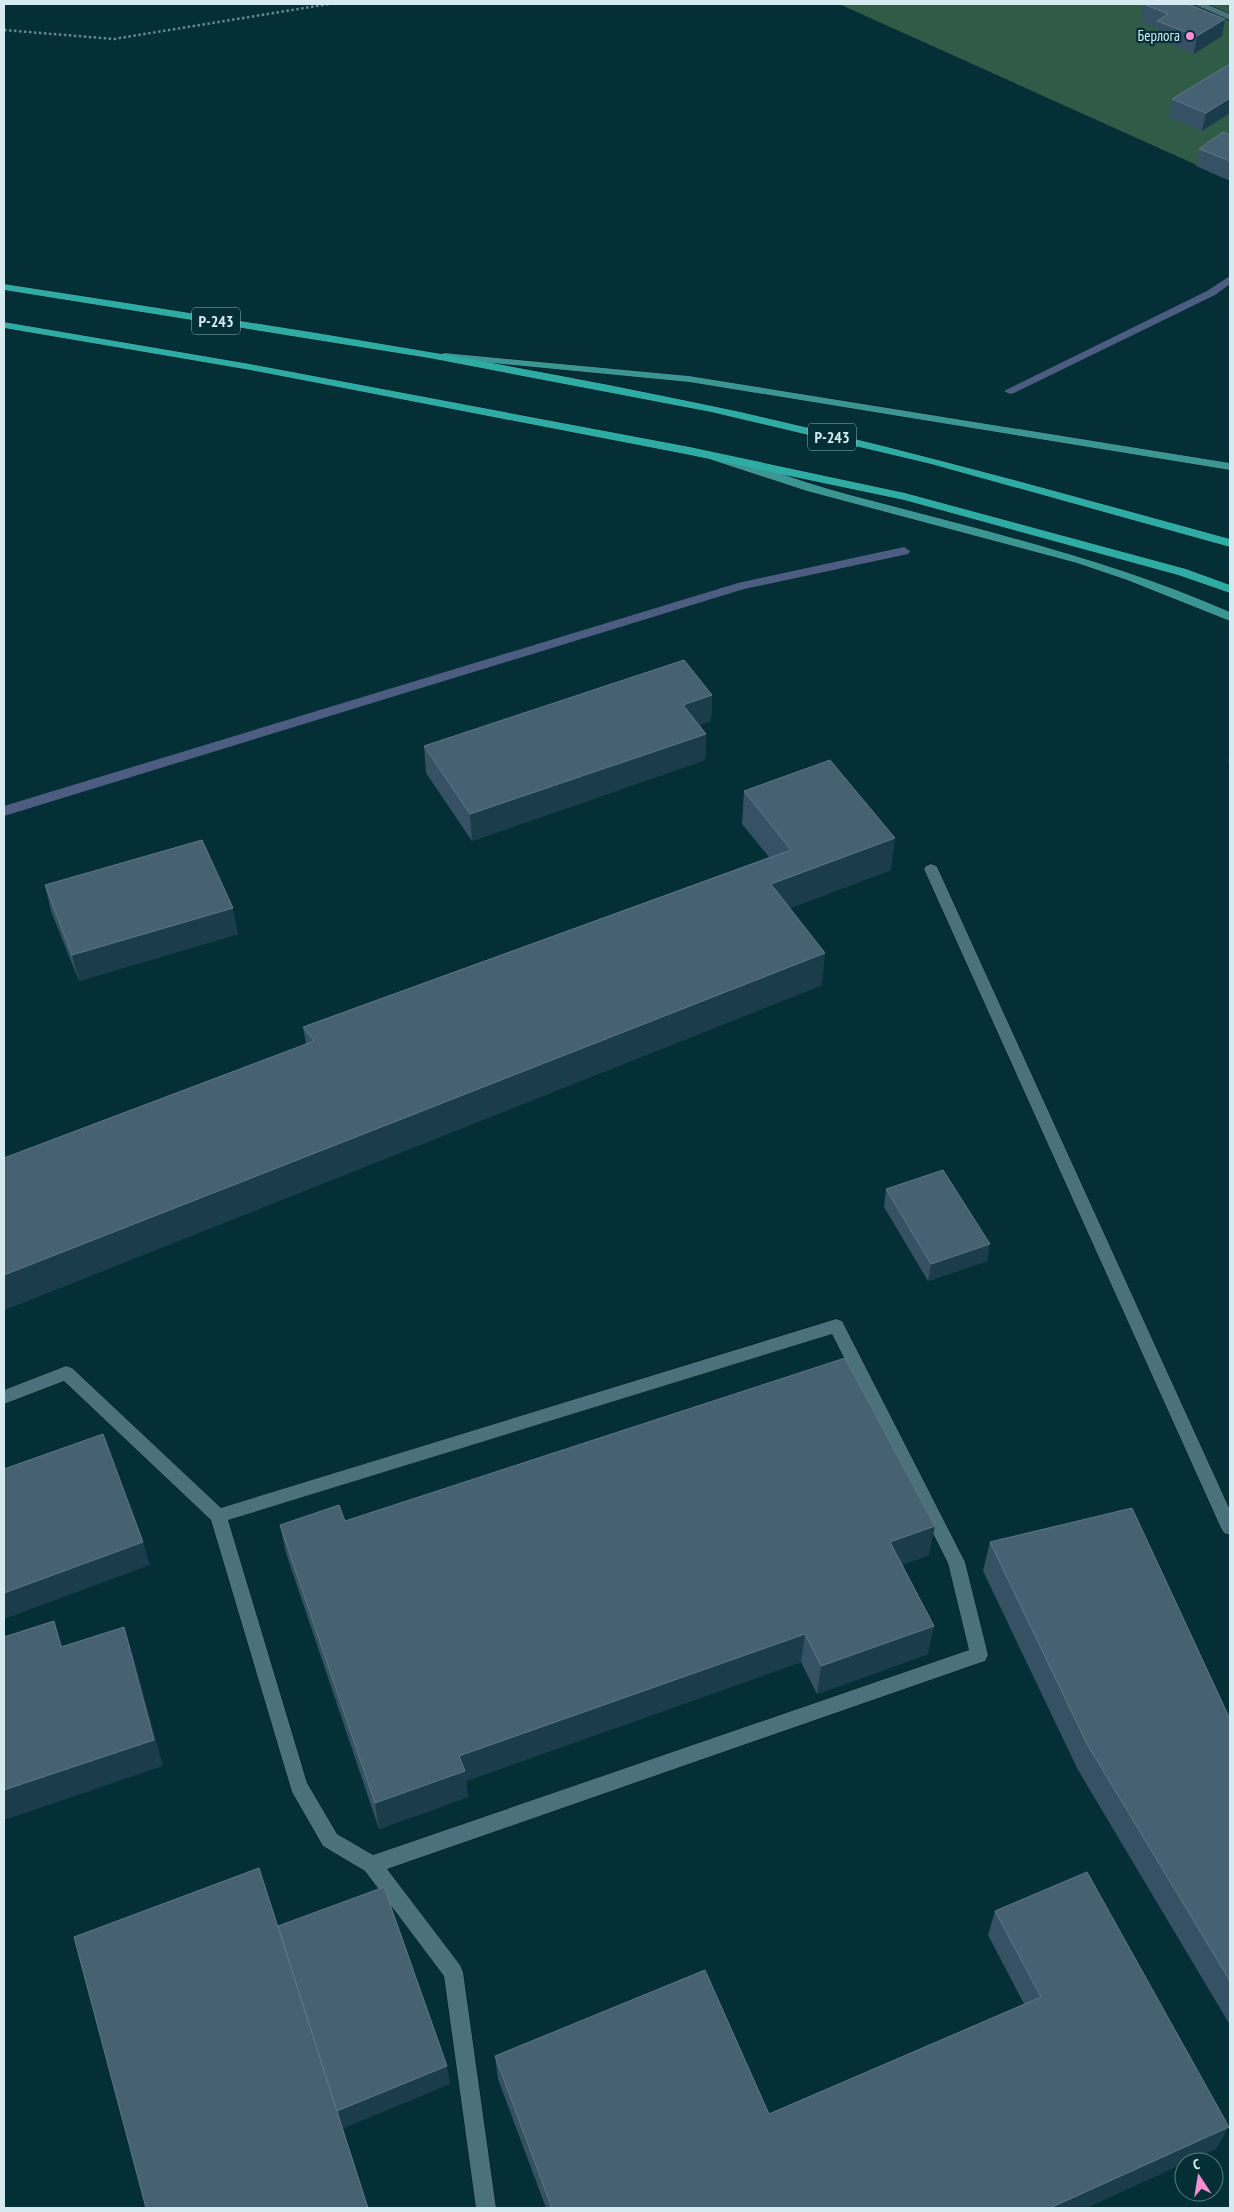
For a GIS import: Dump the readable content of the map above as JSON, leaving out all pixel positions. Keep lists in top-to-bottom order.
{
  "streets": {
    "highway": ["Р-243"]
  },
  "places": ["Берлога"],
  "north": "top"
}
